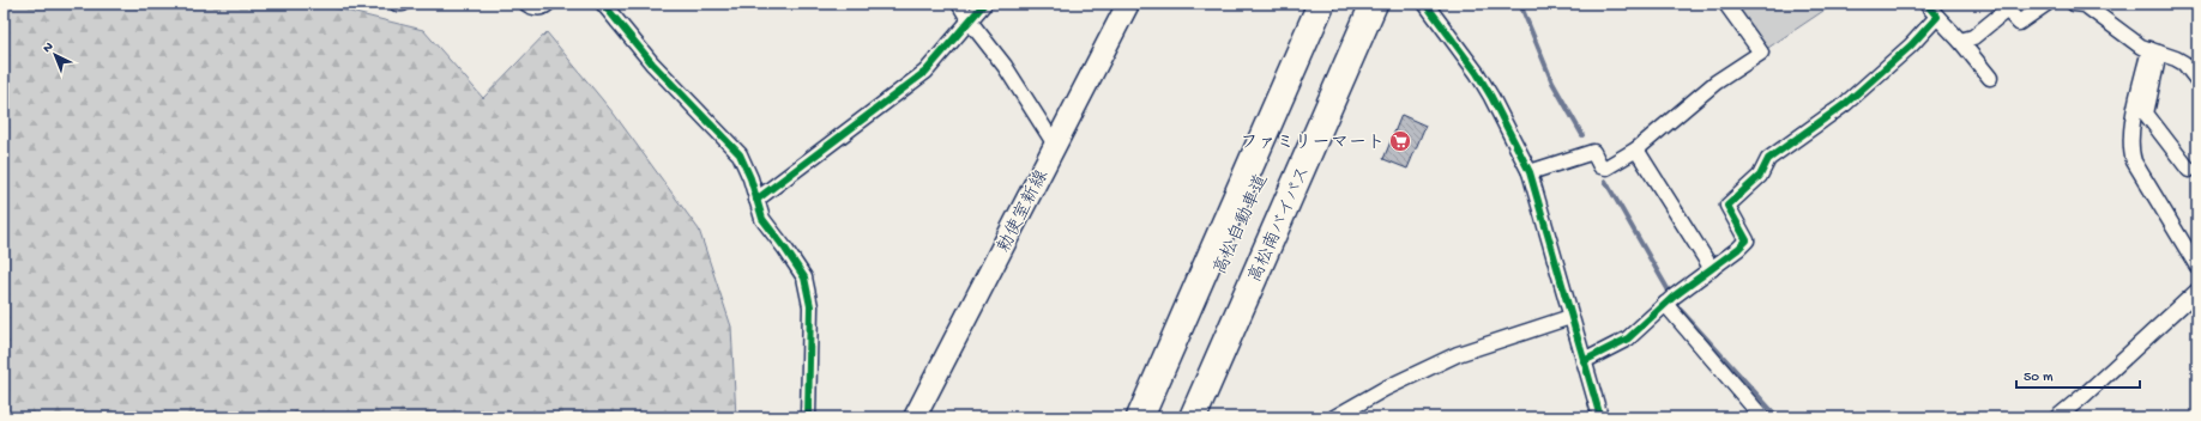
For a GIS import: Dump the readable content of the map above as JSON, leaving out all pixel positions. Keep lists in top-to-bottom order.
{
  "streets": {
    "highway": ["高松自動車道", "高松南バイパス"],
    "main road": ["勅使室新線"]
  },
  "places": {
    "supermarket": ["ファミリーマート"]
  },
  "scale_bar": "50 m",
  "north": "top left"
}
